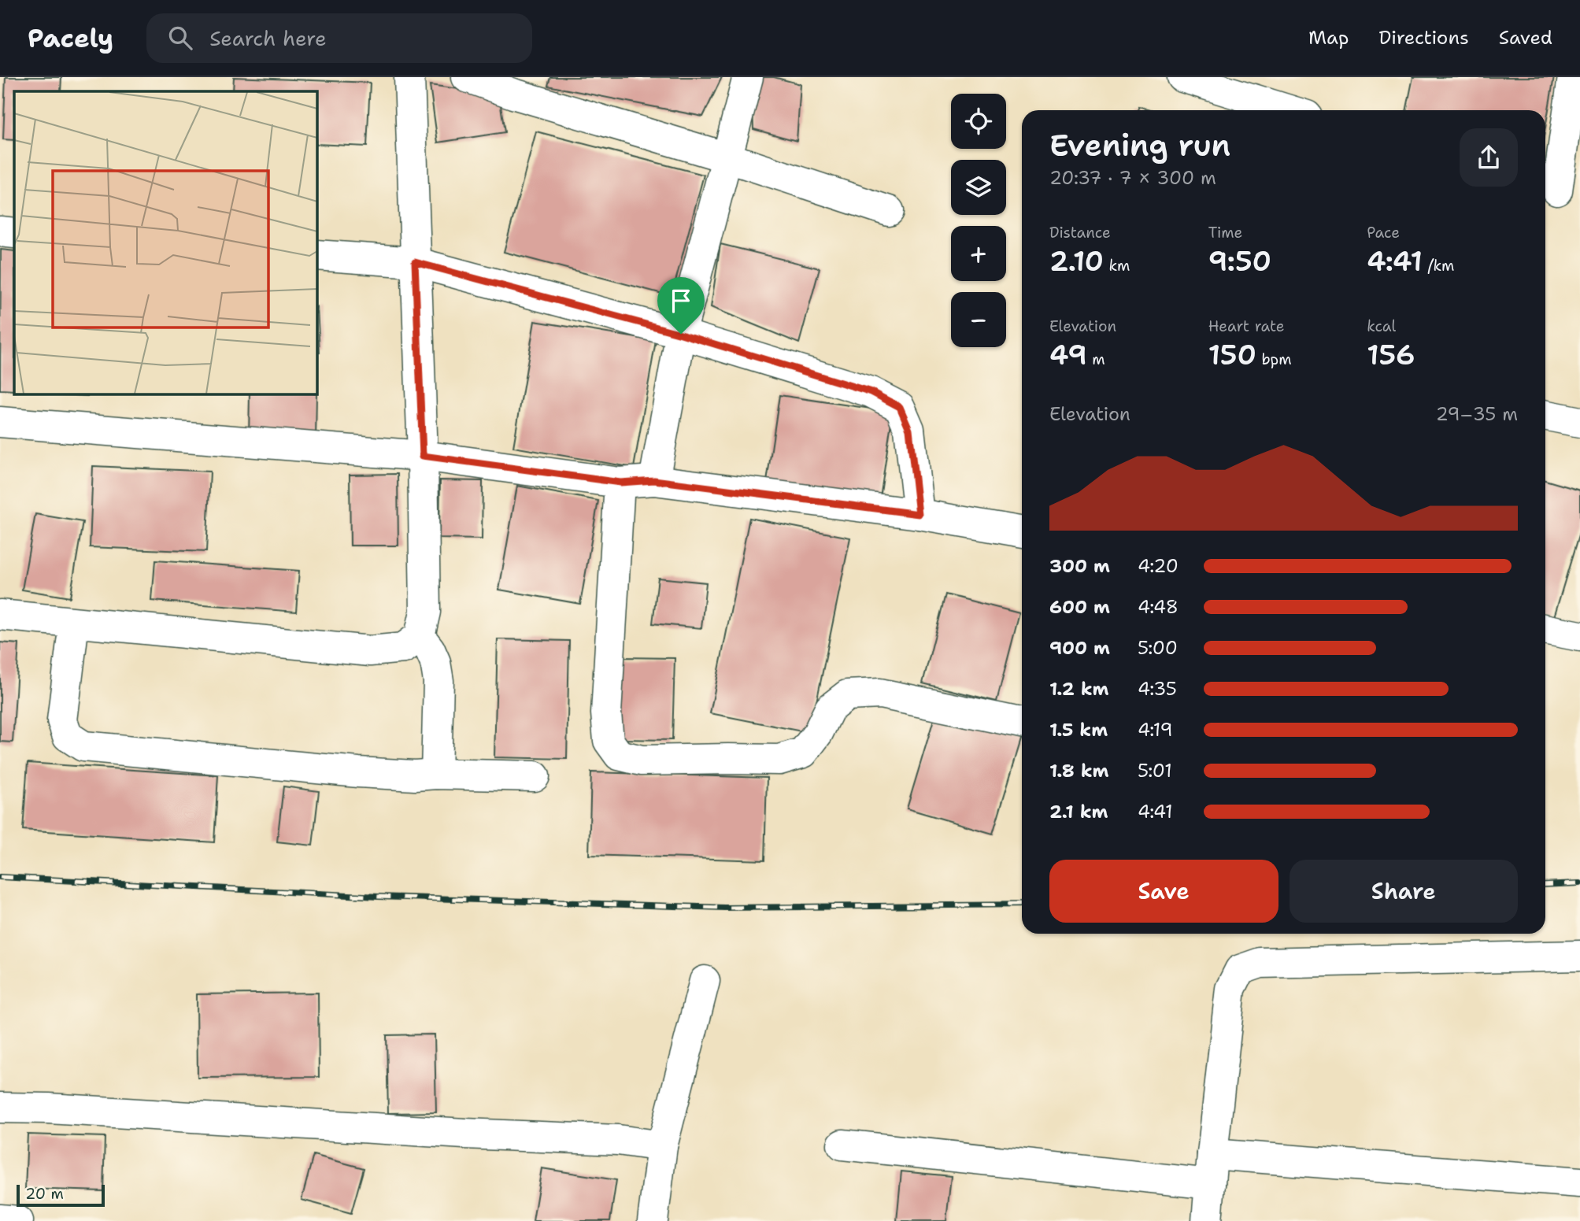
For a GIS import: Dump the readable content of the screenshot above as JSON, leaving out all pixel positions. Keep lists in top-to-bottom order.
{
  "scale_bar": "20 m",
  "page": {
    "header": "Pacely",
    "search": "Search here",
    "nav": ["Map", "Directions", "Saved"],
    "map_buttons": ["+", "−"],
    "heading": ["Evening run", "20:37 · 7 × 300 m"],
    "stats": [
      ["Distance", "2.10 km"],
      ["Time", "9:50"],
      ["Pace", "4:41 /km"],
      ["Elevation", "49 m"],
      ["Heart rate", "150 bpm"],
      ["kcal", "156"]
    ],
    "chart": ["Elevation", "29–35 m"],
    "list": [
      {
        "name": "300 m",
        "note": "4:20"
      },
      {
        "name": "600 m",
        "note": "4:48"
      },
      {
        "name": "900 m",
        "note": "5:00"
      },
      {
        "name": "1.2 km",
        "note": "4:35"
      },
      {
        "name": "1.5 km",
        "note": "4:19"
      },
      {
        "name": "1.8 km",
        "note": "5:01"
      },
      {
        "name": "2.1 km",
        "note": "4:41"
      }
    ],
    "buttons": ["Save", "Share"],
    "scale": "20 m"
  }
}
